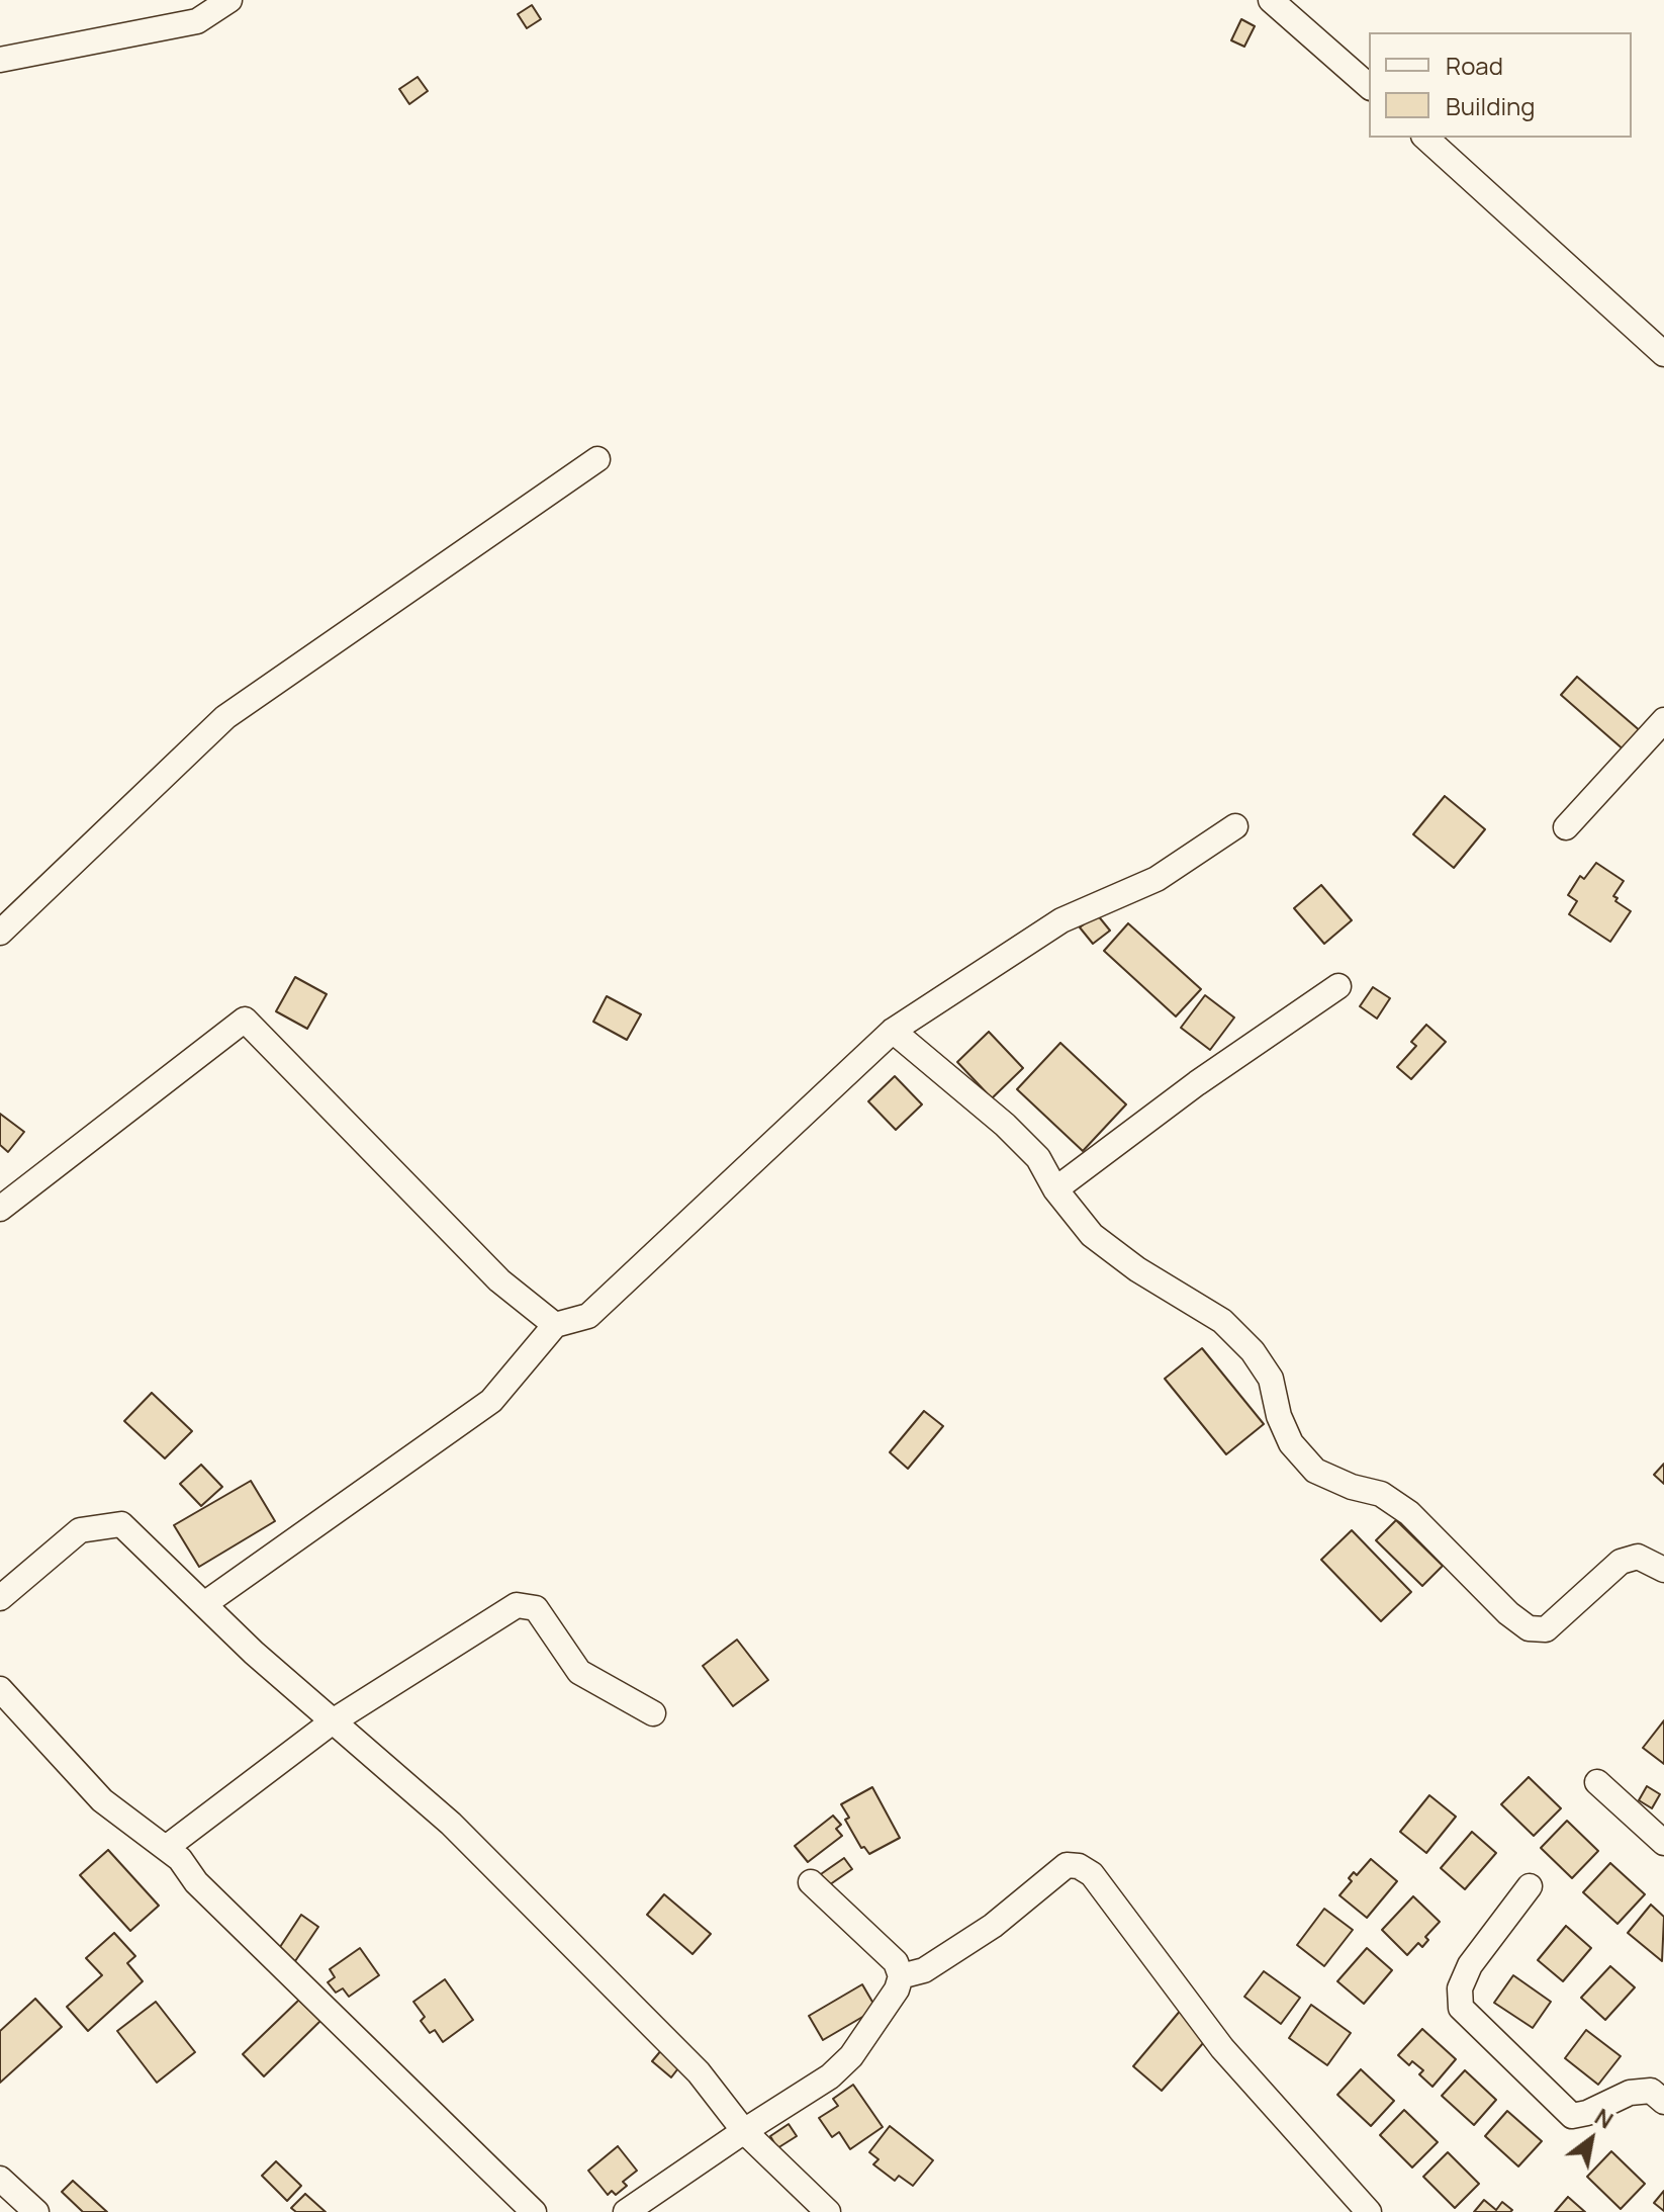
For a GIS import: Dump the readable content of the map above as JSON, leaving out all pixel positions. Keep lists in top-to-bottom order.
{
  "legend": ["Road", "Building"],
  "north": "top right"
}
